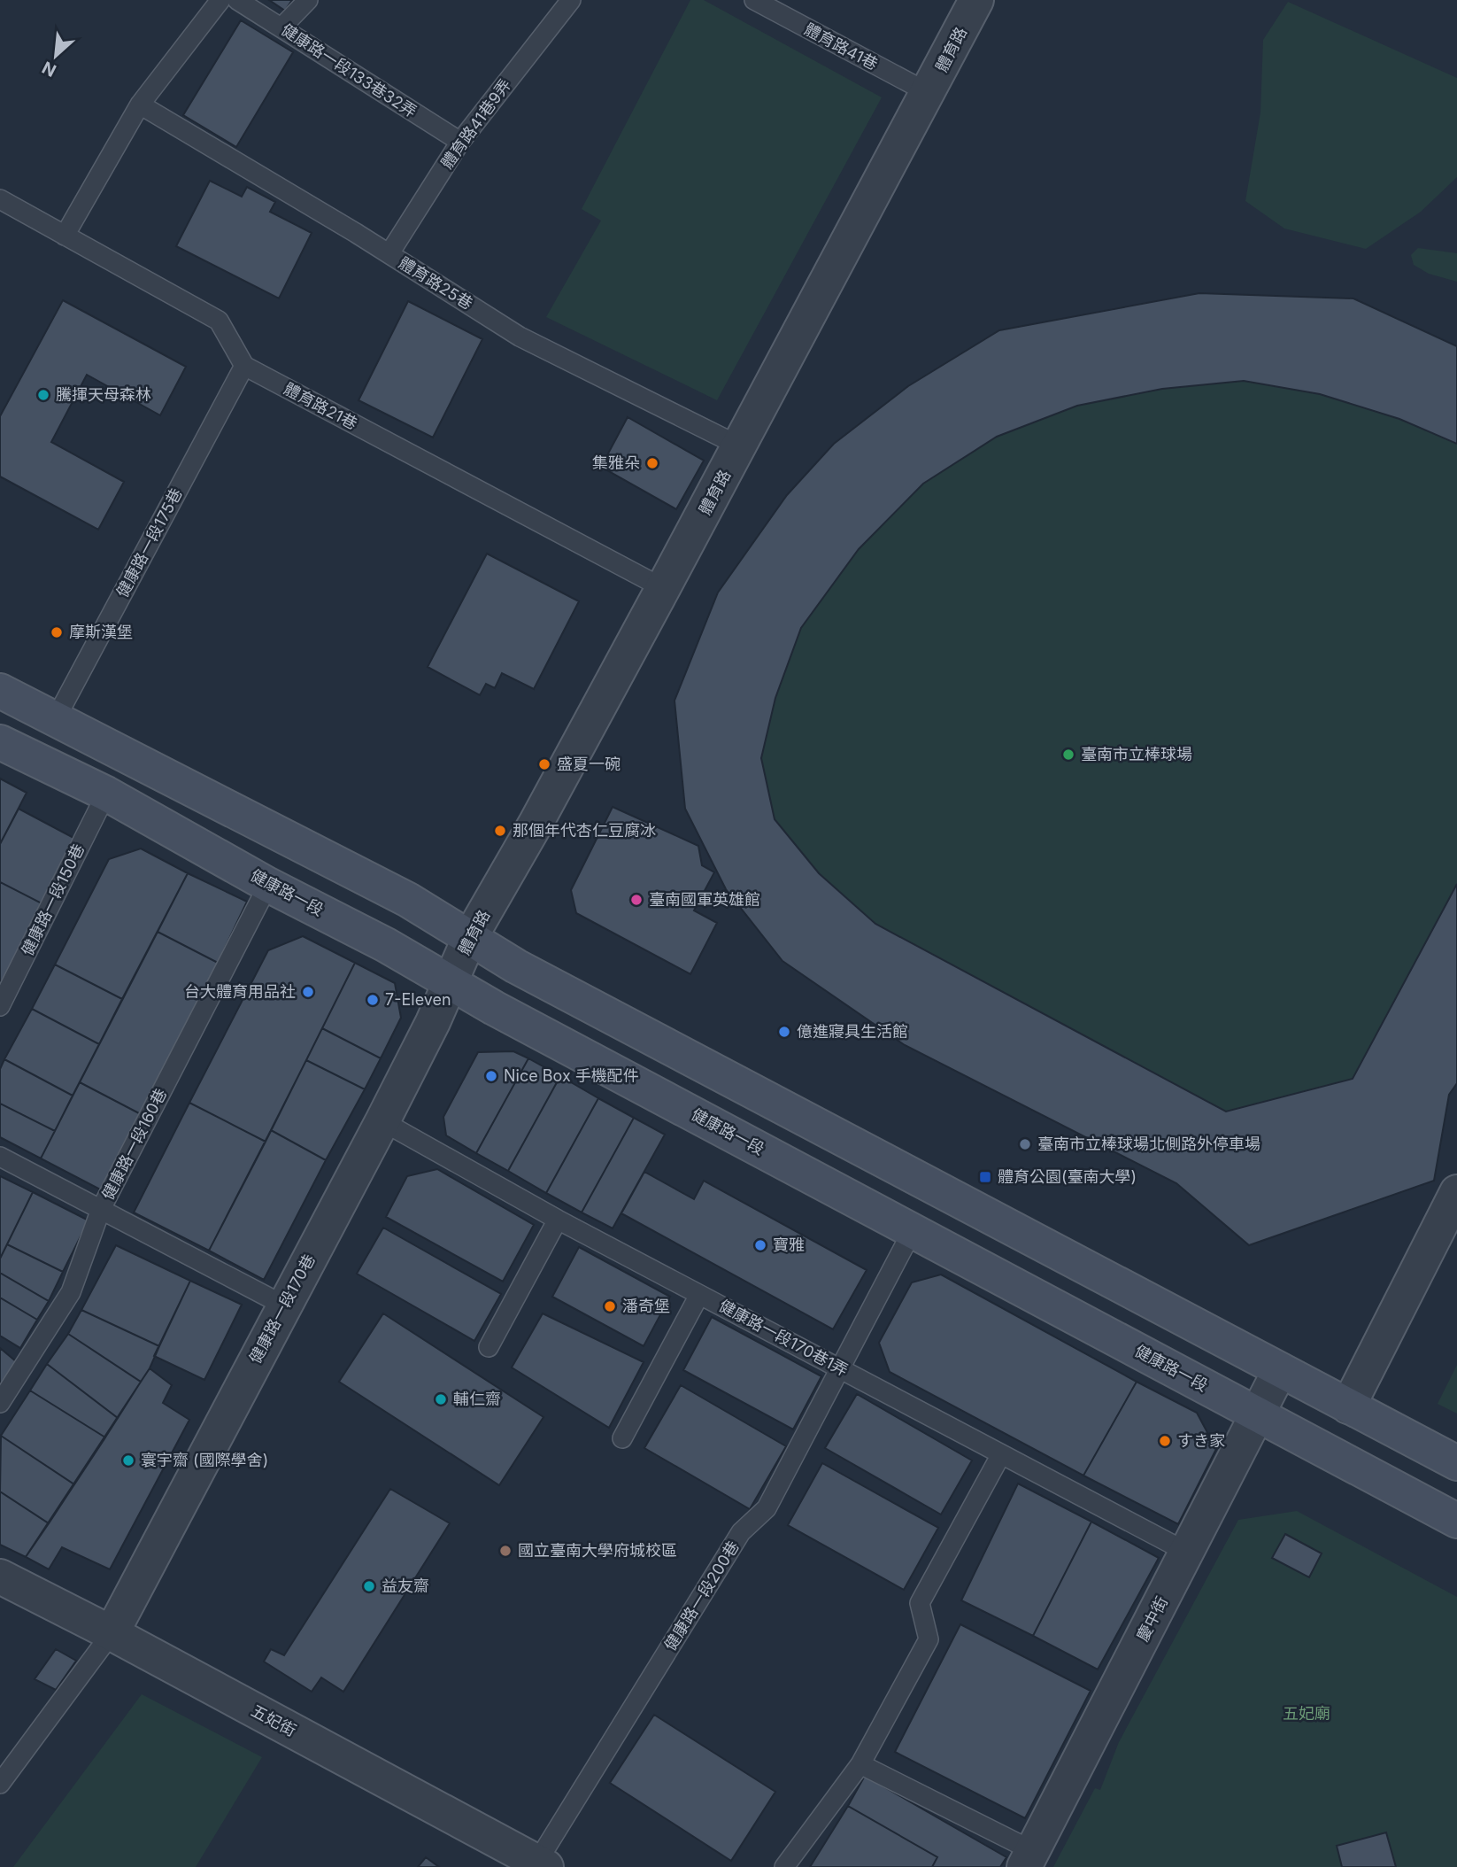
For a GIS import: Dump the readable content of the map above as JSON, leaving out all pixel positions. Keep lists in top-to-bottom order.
{
  "streets": {
    "street": [
      "體育路",
      "健康路一段",
      "健康路一段170巷",
      "慶中街",
      "五妃街"
    ],
    "lane": [
      "體育路41巷",
      "健康路一段133巷32弄",
      "體育路41巷9弄",
      "體育路25巷",
      "體育路21巷",
      "健康路一段175巷",
      "健康路一段150巷",
      "健康路一段160巷",
      "健康路一段170巷1弄",
      "健康路一段200巷"
    ]
  },
  "crossings": [
    ["體育路41巷", "體育路"],
    ["體育路", "體育路25巷"],
    ["體育路", "體育路21巷"],
    ["體育路", "健康路一段"],
    ["體育路", "健康路一段170巷"],
    ["健康路一段133巷32弄", "體育路41巷9弄"],
    ["體育路41巷9弄", "體育路25巷"],
    ["體育路21巷", "健康路一段175巷"],
    ["健康路一段", "健康路一段150巷"],
    ["健康路一段", "健康路一段160巷"],
    ["健康路一段", "健康路一段170巷"],
    ["健康路一段", "健康路一段200巷"],
    ["健康路一段", "慶中街"],
    ["健康路一段170巷", "健康路一段170巷1弄"],
    ["健康路一段170巷", "五妃街"],
    ["健康路一段170巷1弄", "健康路一段200巷"],
    ["健康路一段170巷1弄", "慶中街"],
    ["健康路一段200巷", "五妃街"]
  ],
  "parks": ["五妃廟"],
  "places": {
    "other": [
      "騰揮天母森林",
      "集雅朵",
      "摩斯漢堡",
      "臺南市立棒球場",
      "盛夏一碗",
      "那個年代杏仁豆腐冰",
      "臺南國軍英雄館",
      "台大體育用品社",
      "7-Eleven",
      "億進寢具生活館",
      "Nice Box 手機配件",
      "臺南市立棒球場北側路外停車場",
      "寶雅",
      "潘奇堡",
      "輔仁齋",
      "すき家",
      "寰宇齋 (國際學舍)",
      "國立臺南大學府城校區",
      "益友齋"
    ],
    "transit": ["體育公園(臺南大學)"]
  },
  "north": "bottom left"
}
